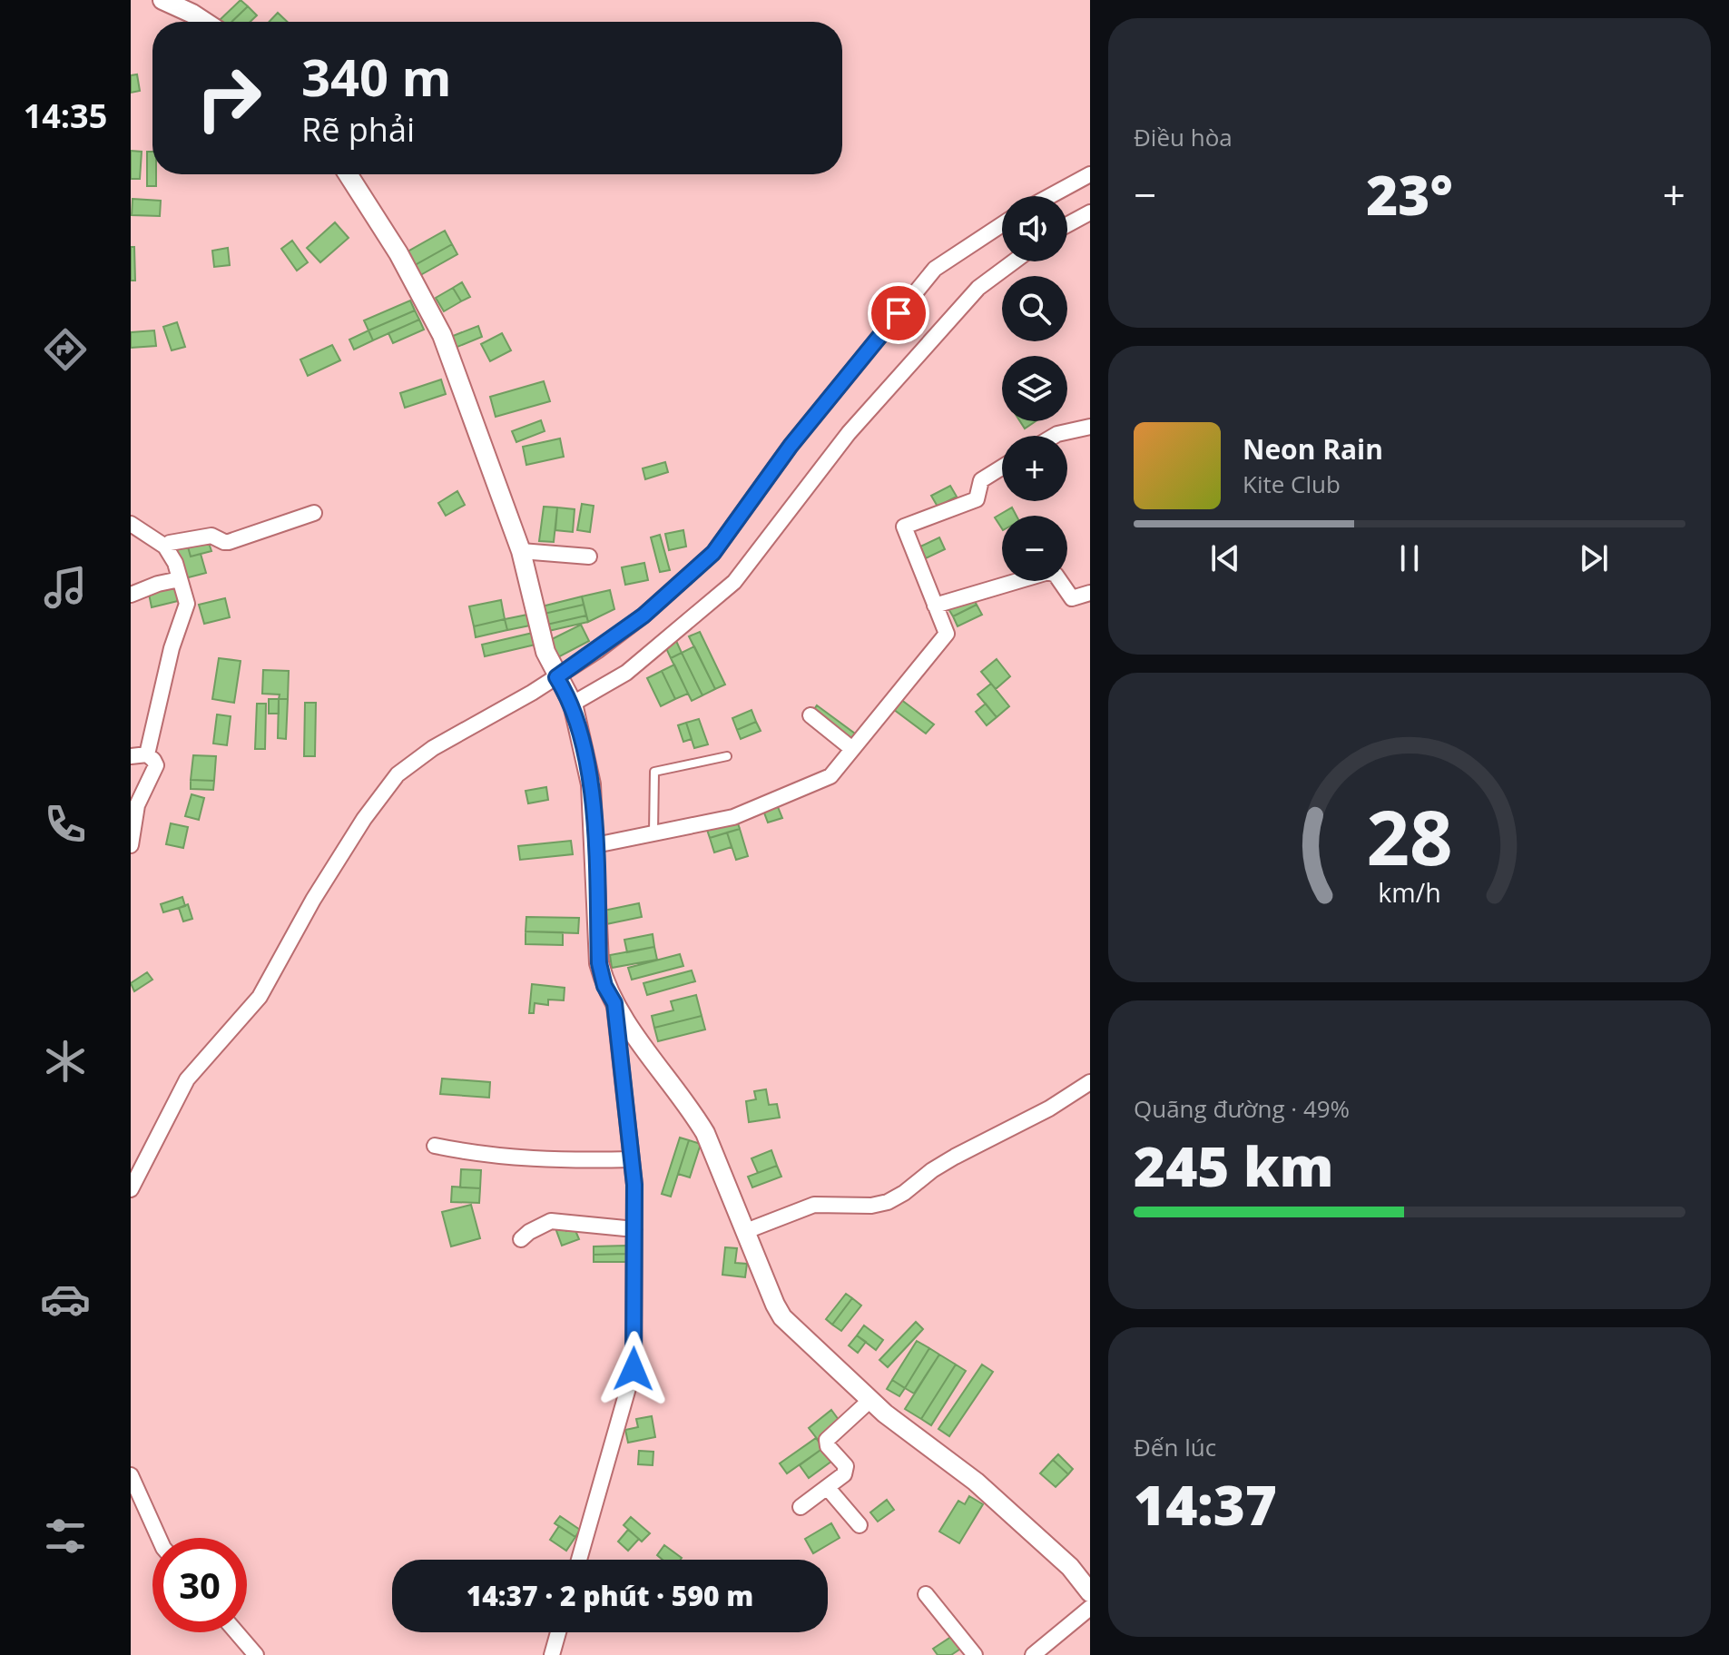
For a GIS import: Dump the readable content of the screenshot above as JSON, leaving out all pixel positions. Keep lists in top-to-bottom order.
{
  "page": {
    "tabs": "14:35",
    "tile": [
      "Điều hòa",
      ["Quãng đường · 49%", "245 km"],
      ["Đến lúc", "14:37"]
    ],
    "turn": ["340 m", "Rẽ phải"],
    "heat": ["−", "23°", "+"],
    "map_buttons": ["+", "−"],
    "song": ["Neon Rain", "Kite Club"],
    "limit": "30",
    "trip": "14:37 · 2 phút · 590 m",
    "gauge": ["28", "km/h"]
  }
}
